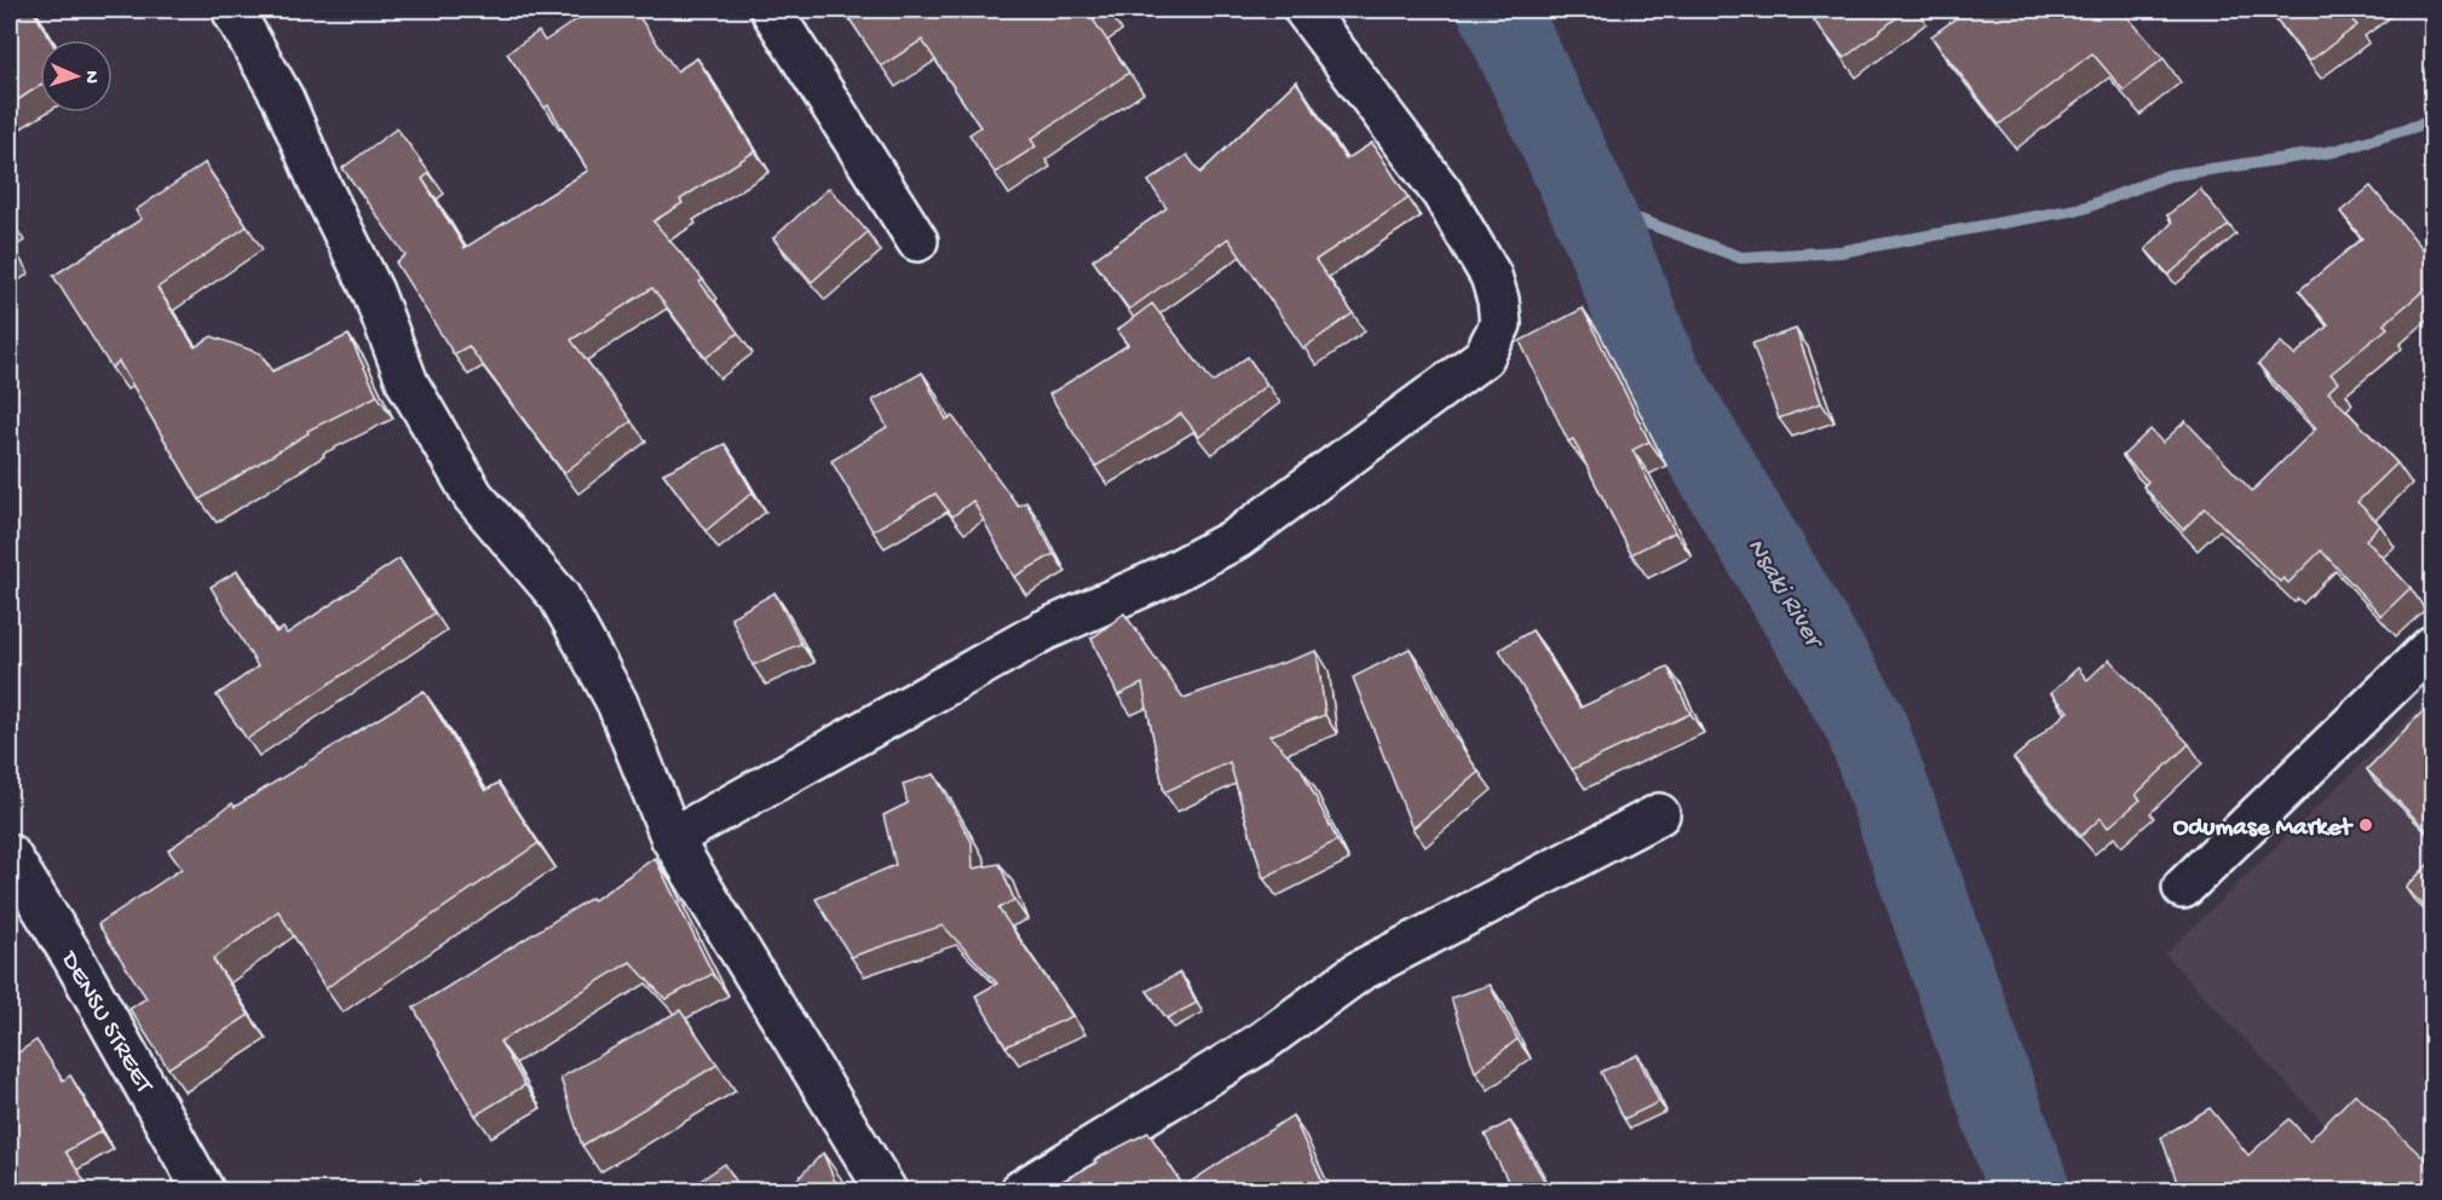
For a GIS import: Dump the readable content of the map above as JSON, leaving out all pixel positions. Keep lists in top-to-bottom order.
{
  "streets": {
    "street": ["DENSU STREET"]
  },
  "water": ["Nsaki River"],
  "places": ["Odumase Market"],
  "north": "right"
}
